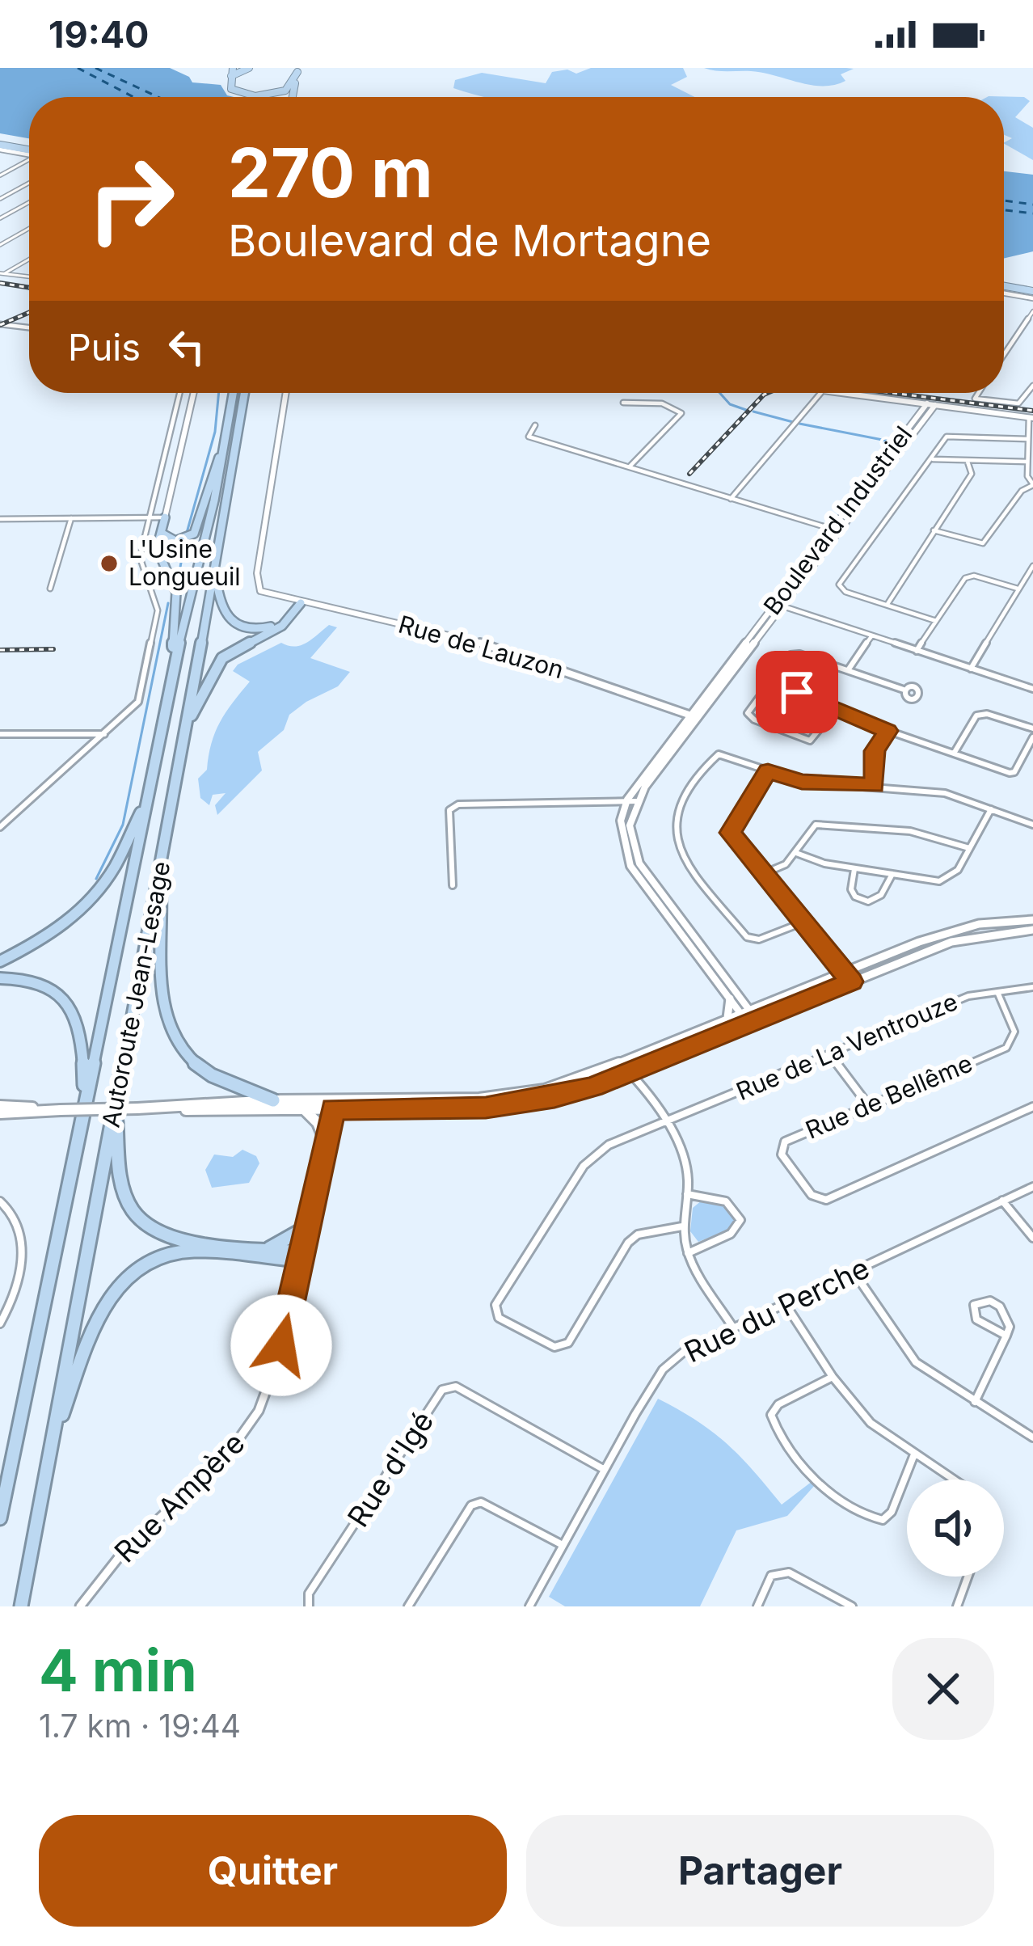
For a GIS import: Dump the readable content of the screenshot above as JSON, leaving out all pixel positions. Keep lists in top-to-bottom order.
{
  "streets": {
    "highway": ["Autoroute Jean-Lesage"],
    "street": [
      "Boulevard Industriel",
      "Rue de Lauzon",
      "Rue de La Ventrouze",
      "Rue de Bellême",
      "Rue du Perche",
      "Rue d'Igé",
      "Rue Ampère"
    ]
  },
  "crossings": [
    ["Boulevard Industriel", "Rue de Lauzon"],
    ["Rue de La Ventrouze", "Rue de Bellême"],
    ["Rue du Perche", "Rue d'Igé"]
  ],
  "places": ["L'Usine Longueuil"],
  "page": {
    "status": "19:40",
    "turn": ["270 m", "Boulevard de Mortagne"],
    "then": "Puis",
    "heading": ["4 min", "1.7 km · 19:44"],
    "buttons": ["Quitter", "Partager"]
  }
}
